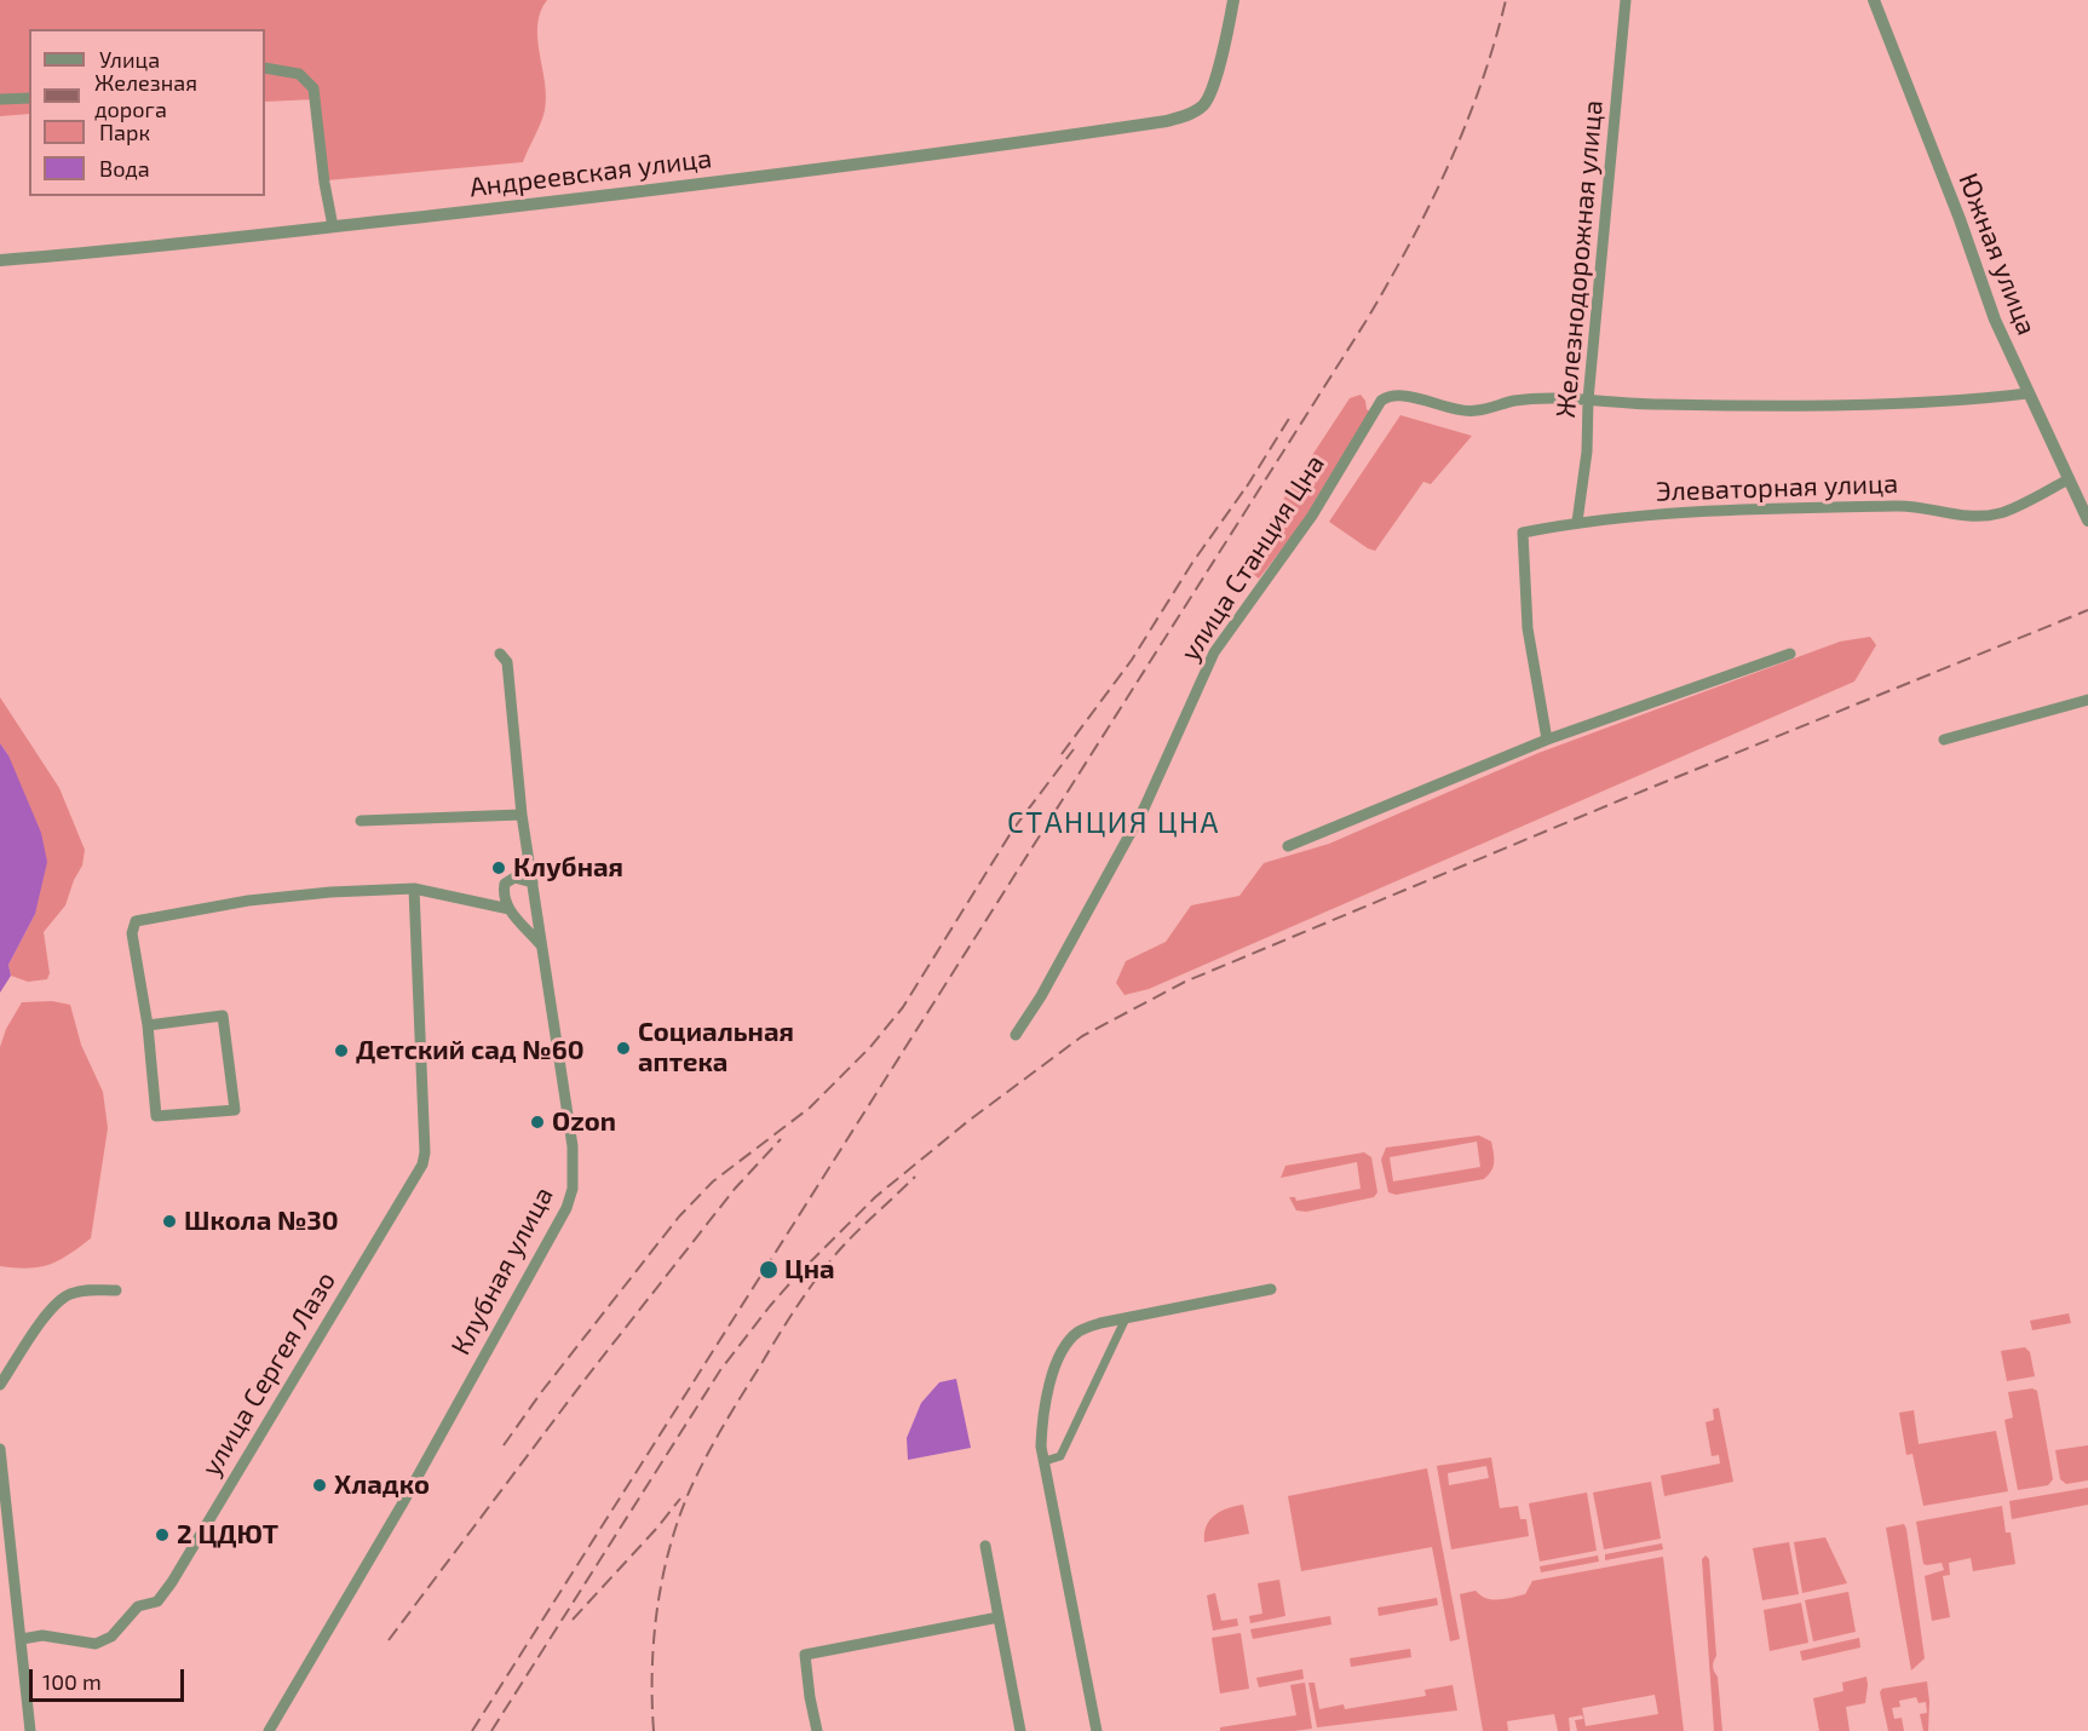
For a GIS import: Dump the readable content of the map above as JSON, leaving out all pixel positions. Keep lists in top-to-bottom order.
{
  "streets": {
    "street": [
      "Андреевская улица",
      "Южная улица",
      "Железнодорожная улица",
      "Элеваторная улица",
      "улица Станция Цна",
      "Клубная улица",
      "улица Сергея Лазо"
    ]
  },
  "crossings": [
    ["Южная улица", "Элеваторная улица"],
    ["Южная улица", "улица Станция Цна"],
    ["Железнодорожная улица", "Элеваторная улица"],
    ["Железнодорожная улица", "улица Станция Цна"]
  ],
  "districts": ["СТАНЦИЯ ЦНА"],
  "places": [
    "Клубная",
    "Социальная аптека",
    "Детский сад №60",
    "Ozon",
    "Школа №30",
    "Цна",
    "Хладко",
    "2 ЦДЮТ"
  ],
  "legend": [
    "Улица",
    "Железная дорога",
    "Парк",
    "Вода"
  ],
  "scale_bar": "100 m"
}
